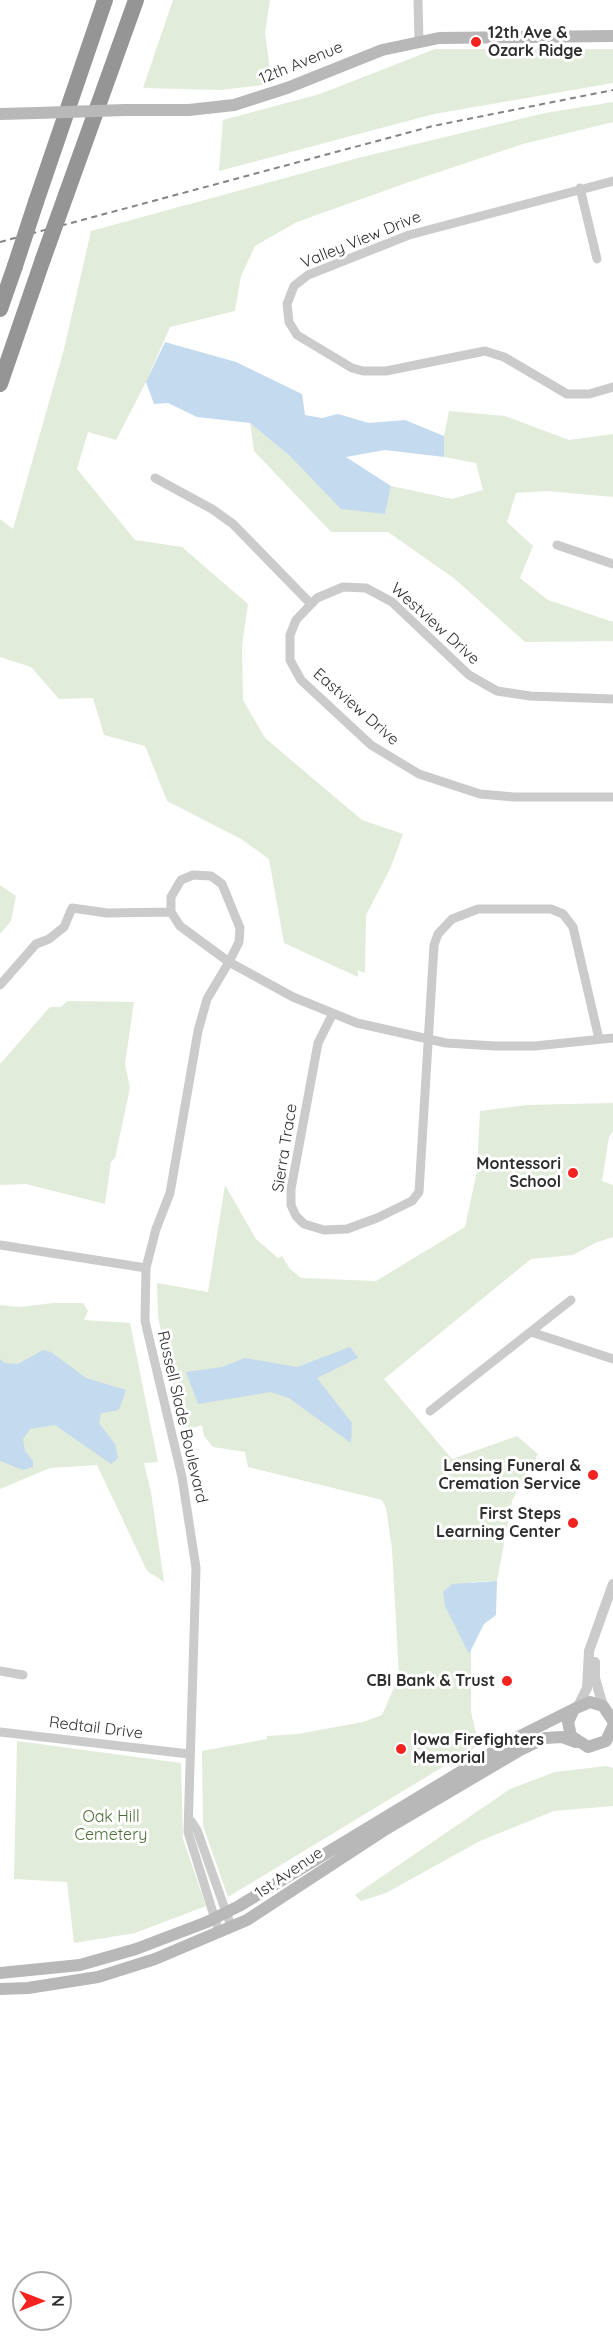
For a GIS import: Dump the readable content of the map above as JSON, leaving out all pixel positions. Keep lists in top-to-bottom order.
{
  "streets": {
    "main road": ["12th Avenue", "1st Avenue"],
    "street": [
      "Valley View Drive",
      "Westview Drive",
      "Eastview Drive",
      "Sierra Trace",
      "Russell Slade Boulevard",
      "Redtail Drive"
    ]
  },
  "crossings": [
    ["Westview Drive", "Eastview Drive"],
    ["Russell Slade Boulevard", "Redtail Drive"],
    ["Russell Slade Boulevard", "1st Avenue"]
  ],
  "parks": ["Oak Hill Cemetery"],
  "places": [
    "12th Ave & Ozark Ridge",
    "Montessori School",
    "Lensing Funeral & Cremation Service",
    "First Steps Learning Center",
    "CBI Bank & Trust",
    "Iowa Firefighters Memorial"
  ],
  "north": "right"
}
